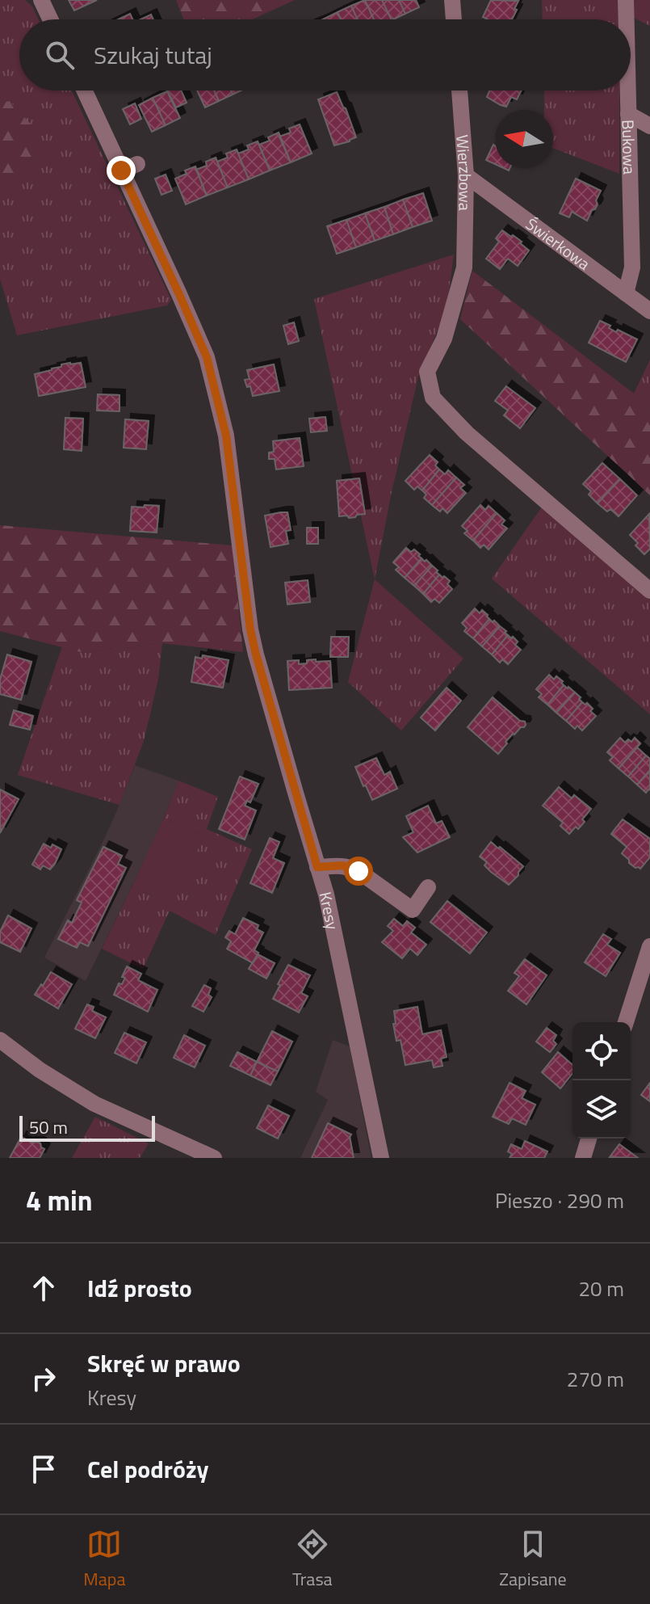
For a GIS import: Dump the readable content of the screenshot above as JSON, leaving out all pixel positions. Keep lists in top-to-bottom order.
{
  "streets": {
    "street": [
      "Bukowa",
      "Wierzbowa",
      "Świerkowa",
      "Kresy"
    ]
  },
  "crossings": [
    ["Bukowa", "Świerkowa"],
    ["Wierzbowa", "Świerkowa"]
  ],
  "scale_bar": "50 m",
  "north": "left",
  "page": {
    "search": "Szukaj tutaj",
    "scale": "50 m",
    "heading": ["4 min", "Pieszo · 290 m"],
    "list": [
      ["Idź prosto", "20 m"],
      ["Skręć w prawo", "Kresy", "270 m"],
      "Cel podróży"
    ],
    "nav": ["Mapa", "Trasa", "Zapisane"]
  }
}
